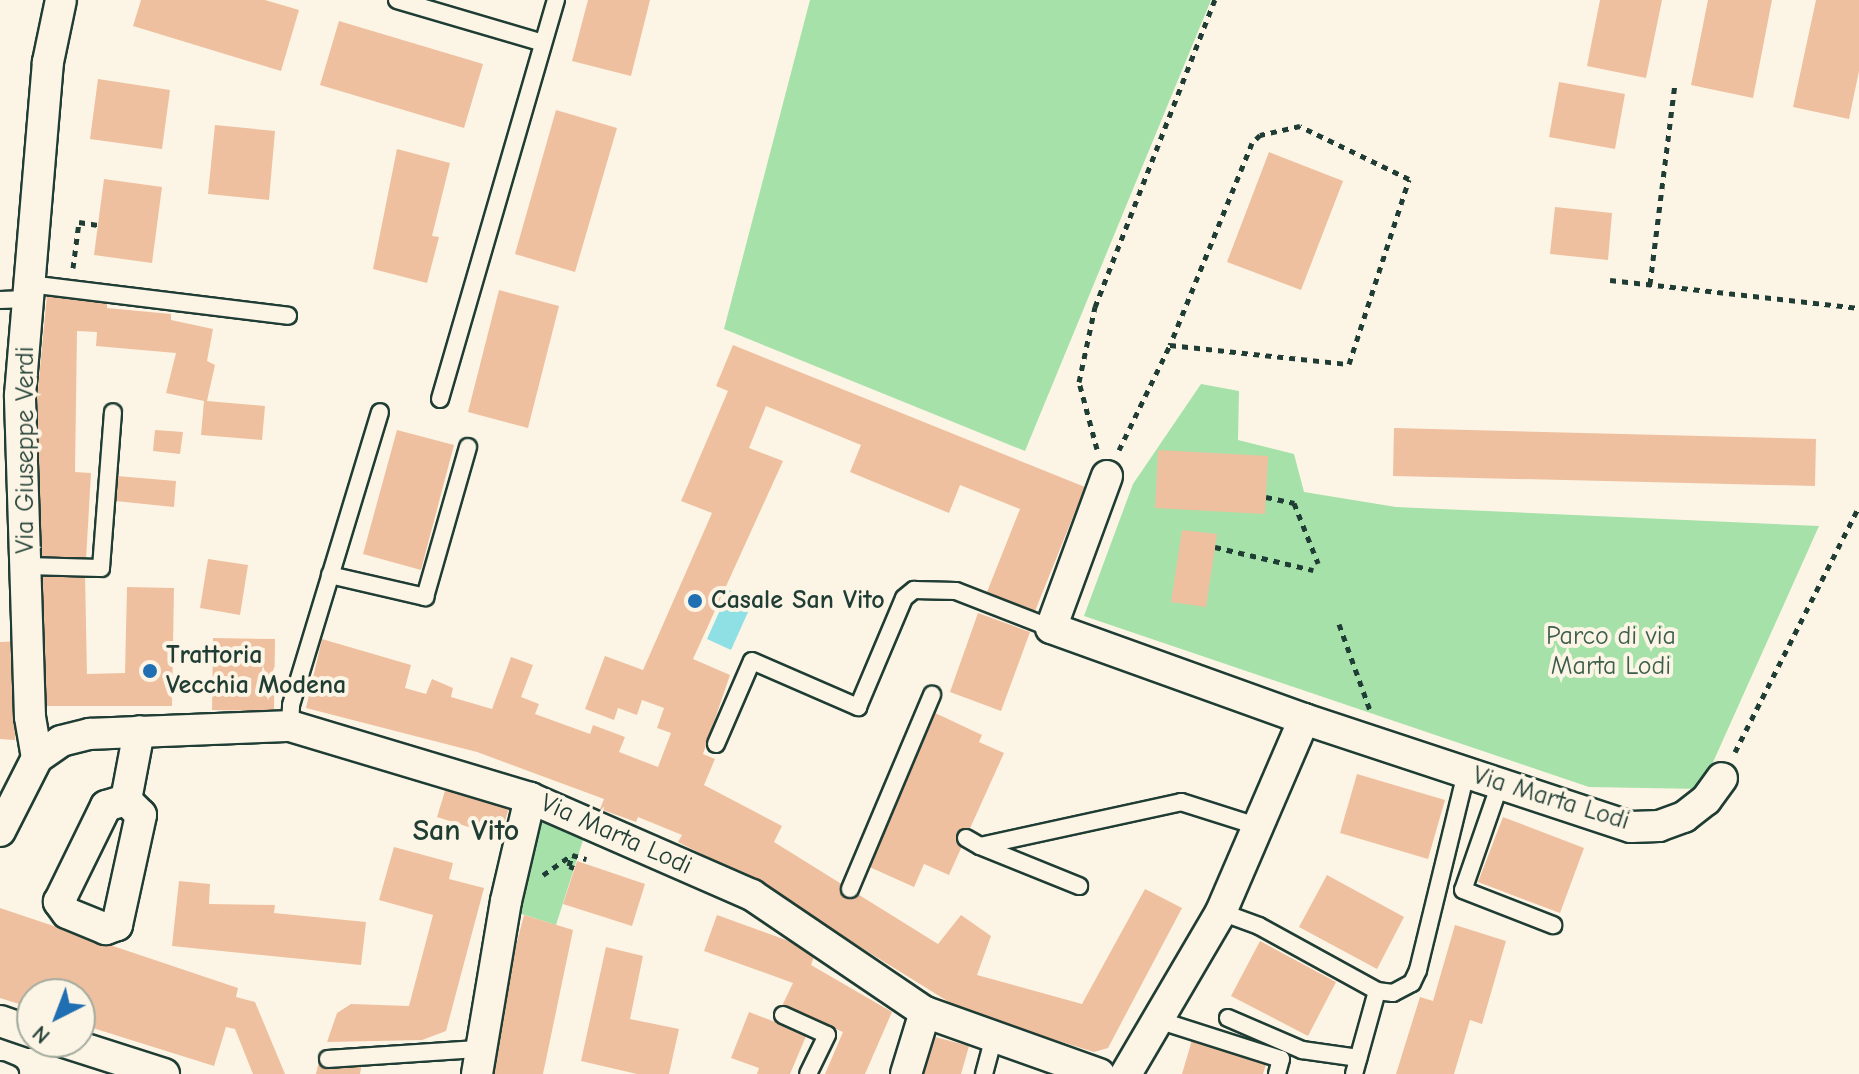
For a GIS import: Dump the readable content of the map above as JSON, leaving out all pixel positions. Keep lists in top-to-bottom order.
{
  "streets": {
    "street": ["Via Giuseppe Verdi", "Via Marta Lodi"]
  },
  "crossings": [
    ["Via Giuseppe Verdi", "Via Marta Lodi"]
  ],
  "districts": ["San Vito"],
  "parks": ["Parco di via Marta Lodi"],
  "places": ["Casale San Vito", "Trattoria Vecchia Modena"],
  "north": "bottom left"
}
